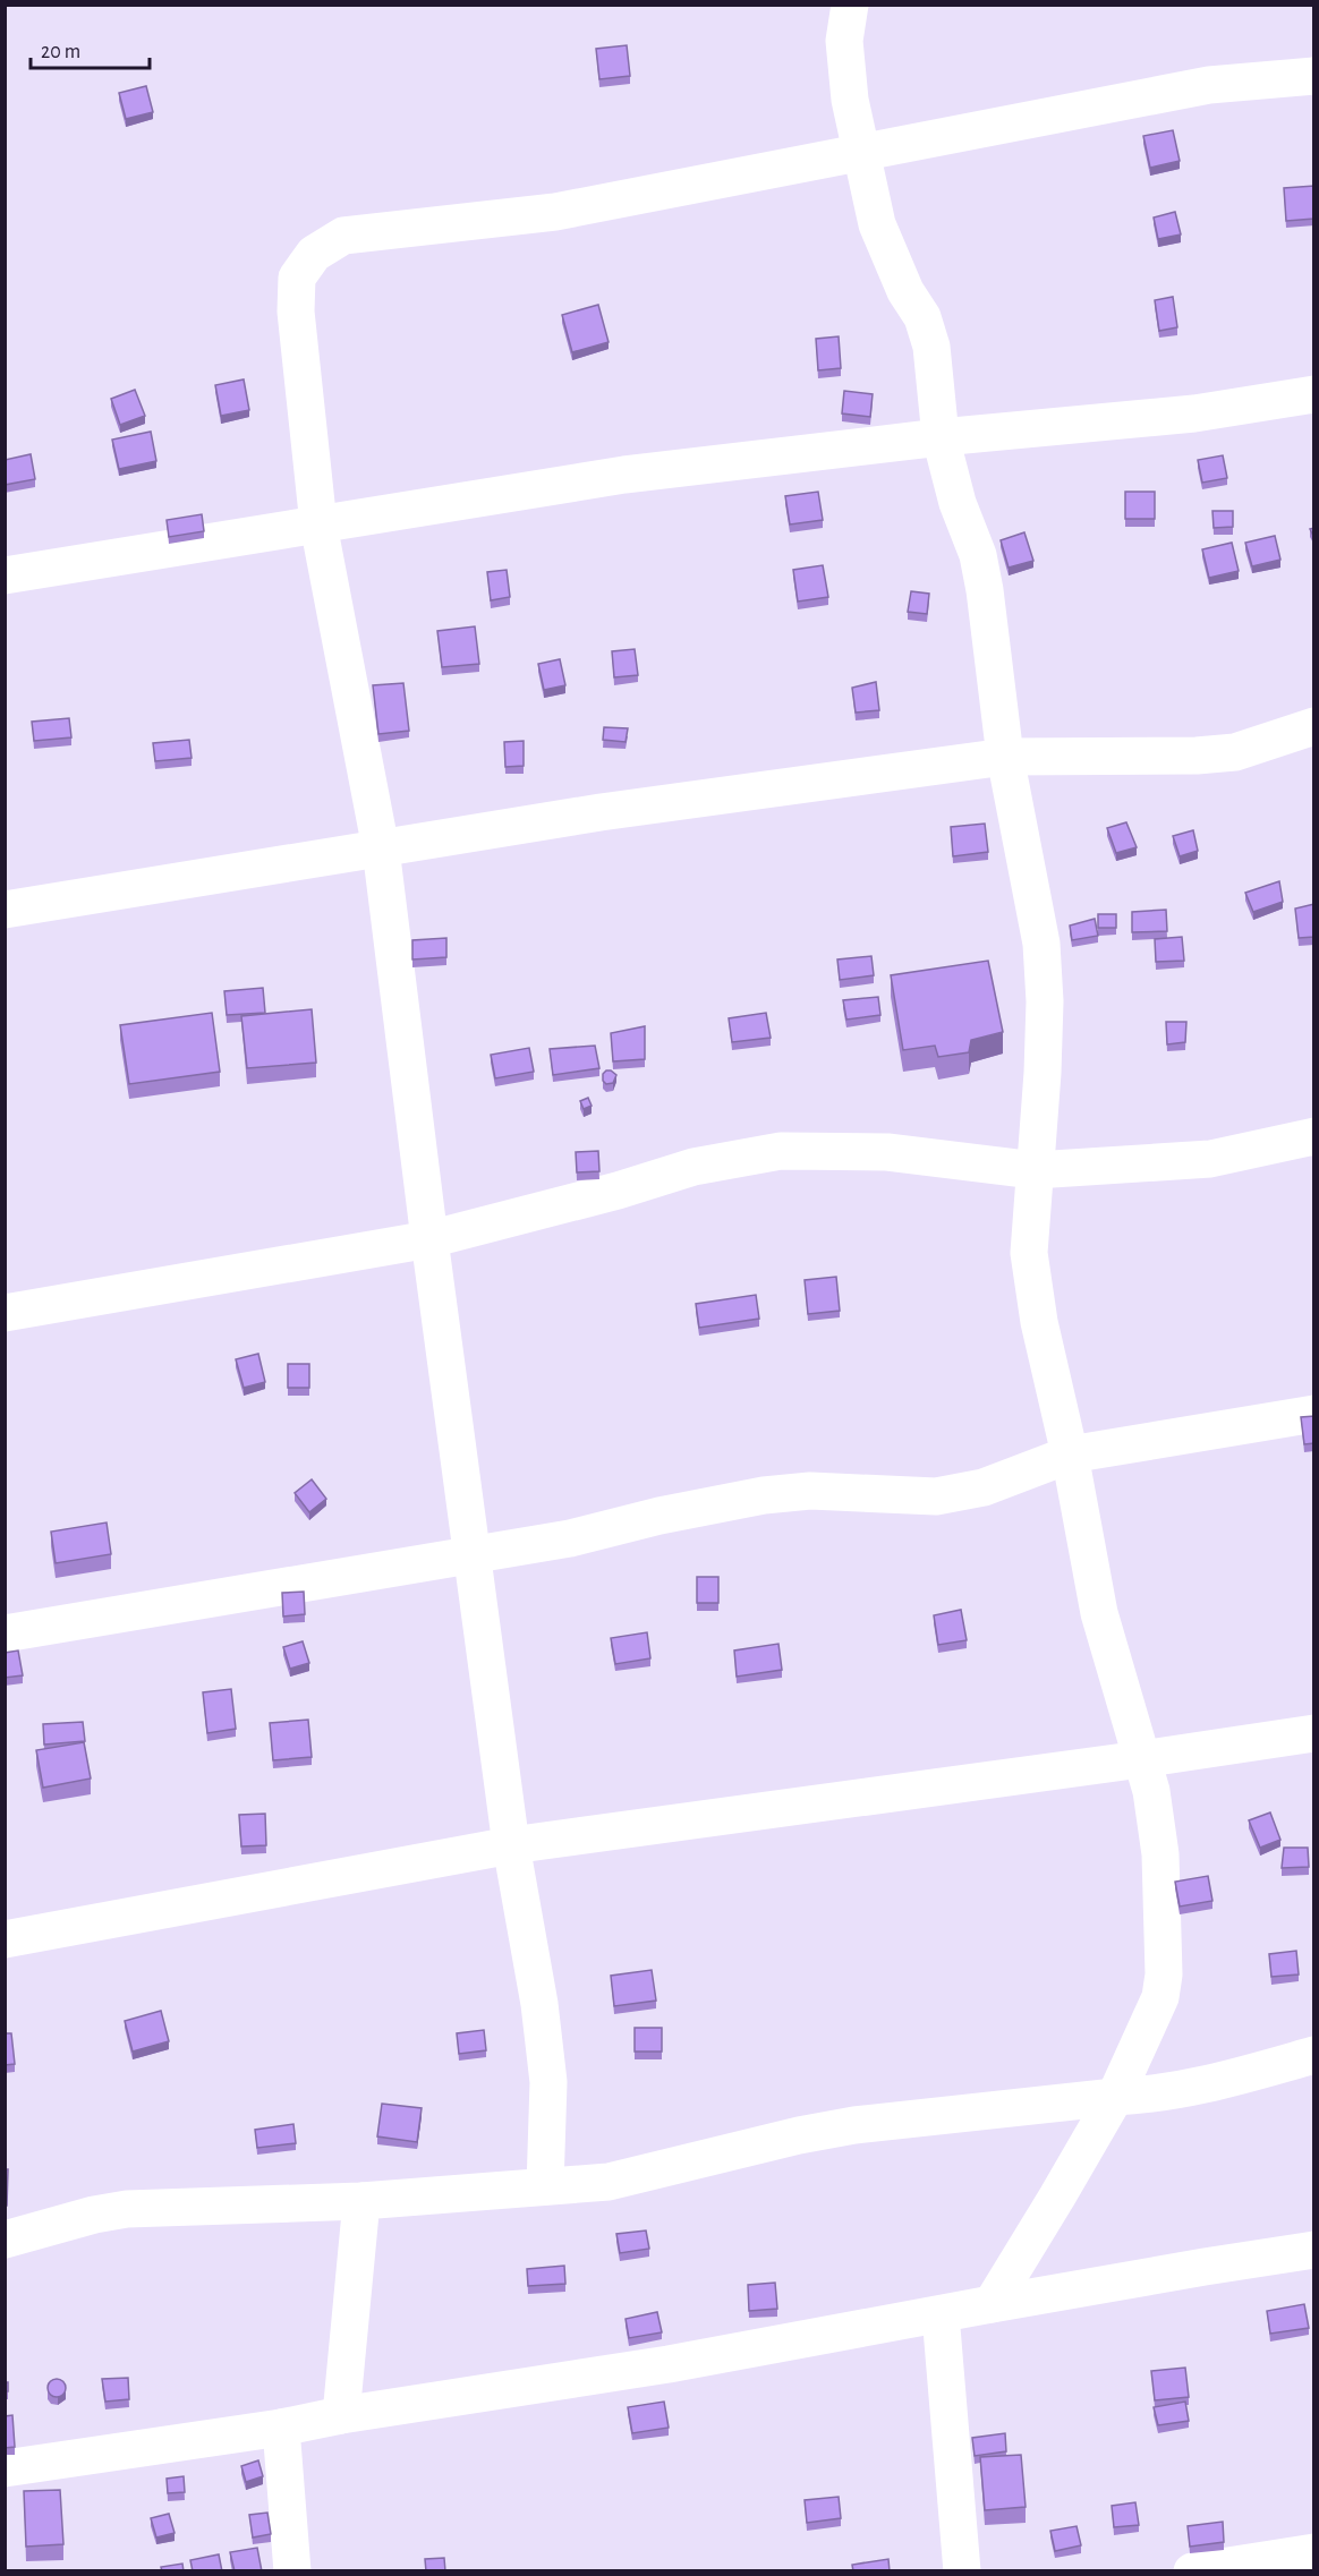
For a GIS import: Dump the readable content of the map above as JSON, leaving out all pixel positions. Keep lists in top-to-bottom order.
{
  "scale_bar": "20 m"
}
